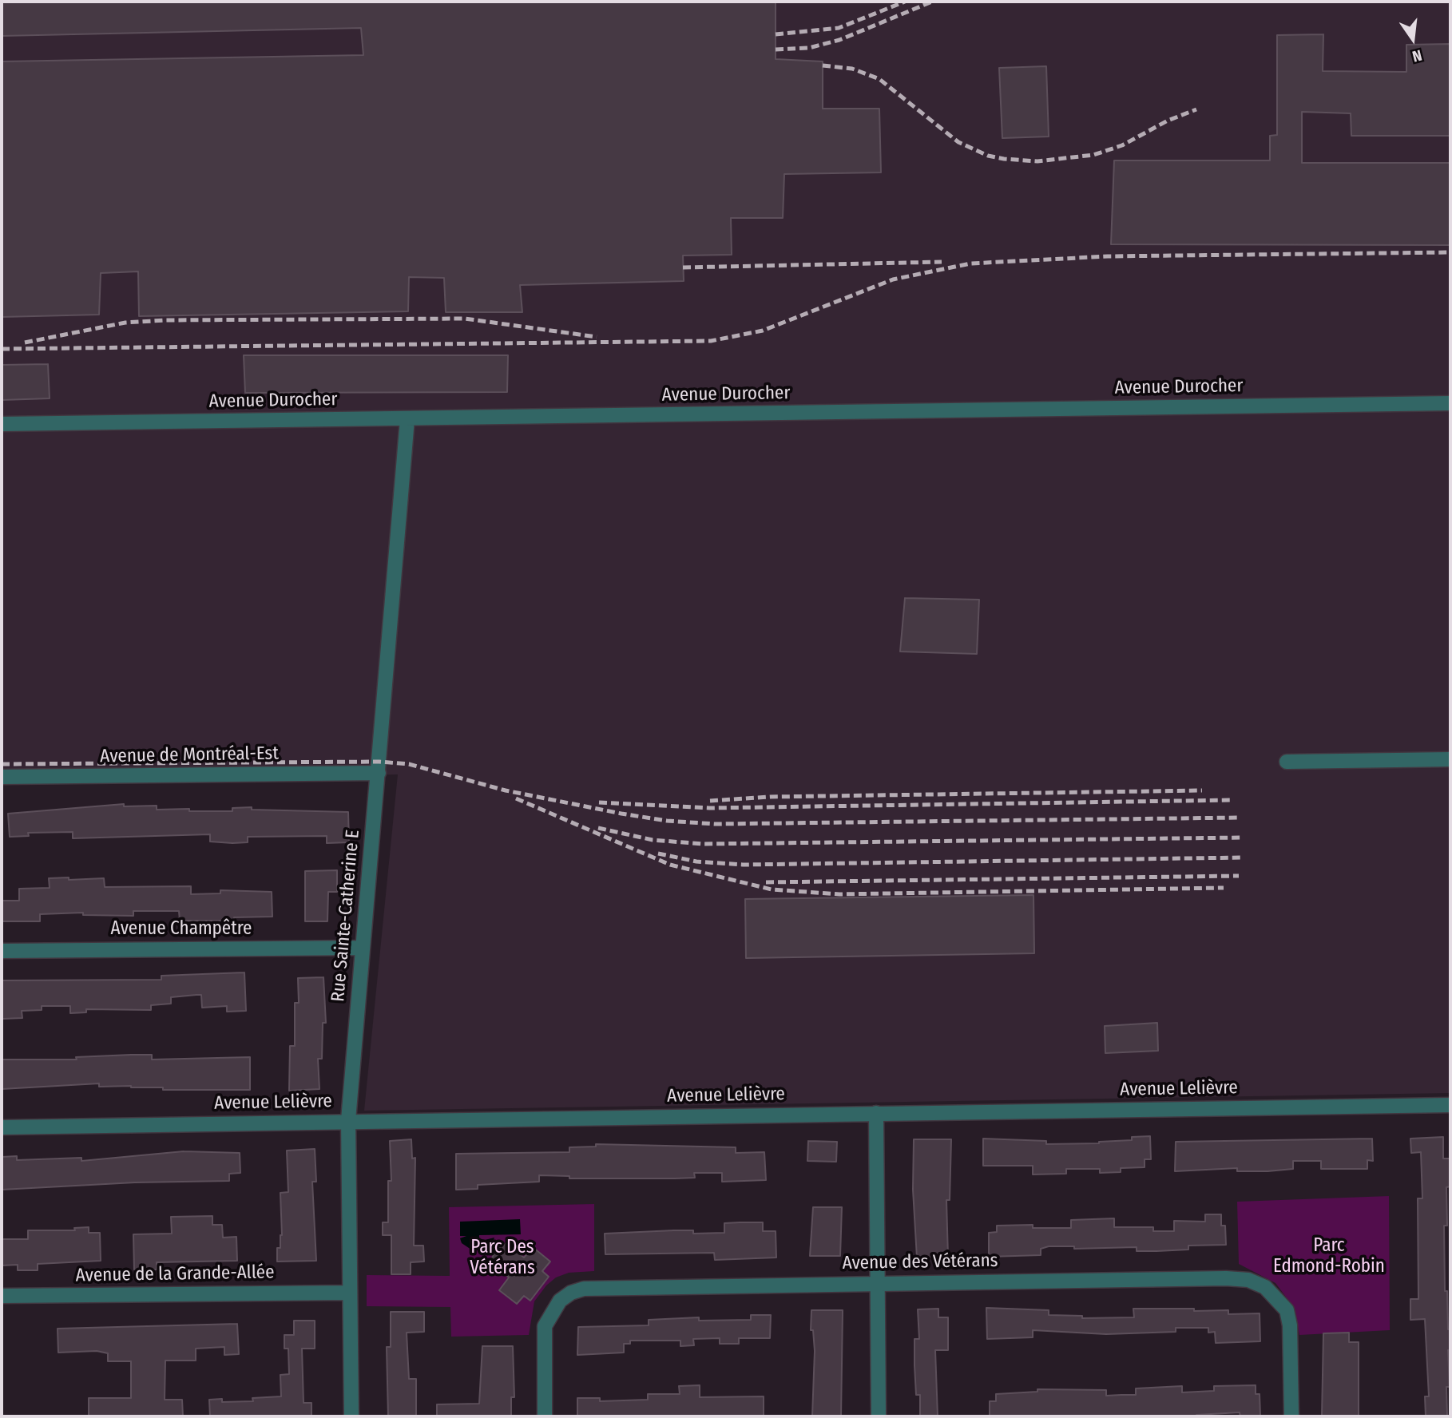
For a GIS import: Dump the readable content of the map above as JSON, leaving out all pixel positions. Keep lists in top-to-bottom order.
{
  "streets": {
    "street": [
      "Avenue Durocher",
      "Avenue de Montréal-Est",
      "Rue Sainte-Catherine E",
      "Avenue Champêtre",
      "Avenue Lelièvre",
      "Avenue des Vétérans",
      "Avenue de la Grande-Allée"
    ]
  },
  "crossings": [
    ["Avenue Durocher", "Rue Sainte-Catherine E"],
    ["Avenue de Montréal-Est", "Rue Sainte-Catherine E"],
    ["Rue Sainte-Catherine E", "Avenue Champêtre"],
    ["Rue Sainte-Catherine E", "Avenue Lelièvre"],
    ["Rue Sainte-Catherine E", "Avenue de la Grande-Allée"]
  ],
  "parks": ["Parc Edmond-Robin", "Parc Des Vétérans"],
  "north": "bottom"
}
